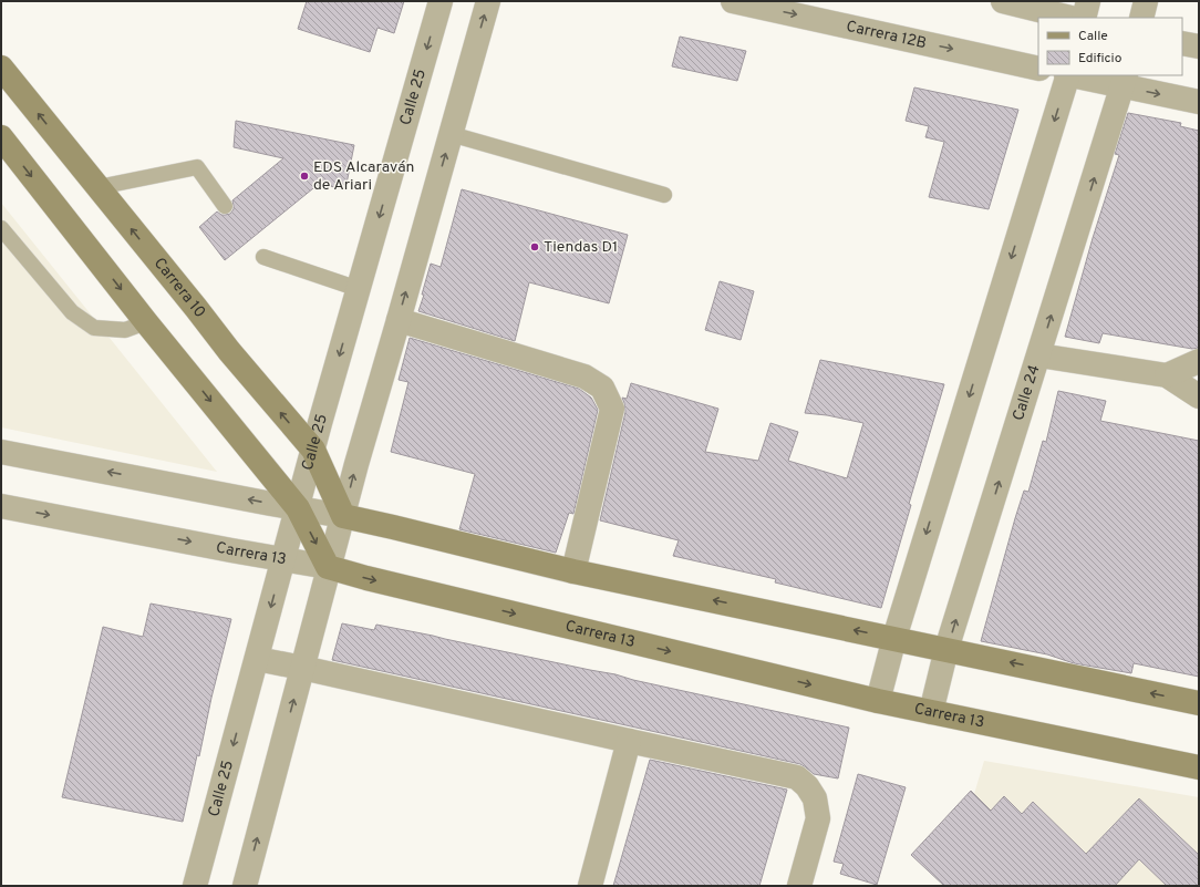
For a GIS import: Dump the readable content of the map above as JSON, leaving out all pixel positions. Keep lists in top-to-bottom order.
{
  "streets": {
    "main road": ["Carrera 10", "Carrera 13"],
    "street": ["Carrera 12B", "Calle 25", "Calle 24"]
  },
  "crossings": [
    ["Calle 25", "Carrera 10"],
    ["Calle 25", "Carrera 13"],
    ["Calle 24", "Carrera 13"]
  ],
  "one_way": ["Carrera 12B"],
  "places": ["EDS Alcaraván de Ariari", "Tiendas D1"],
  "legend": ["Calle", "Edificio"]
}
